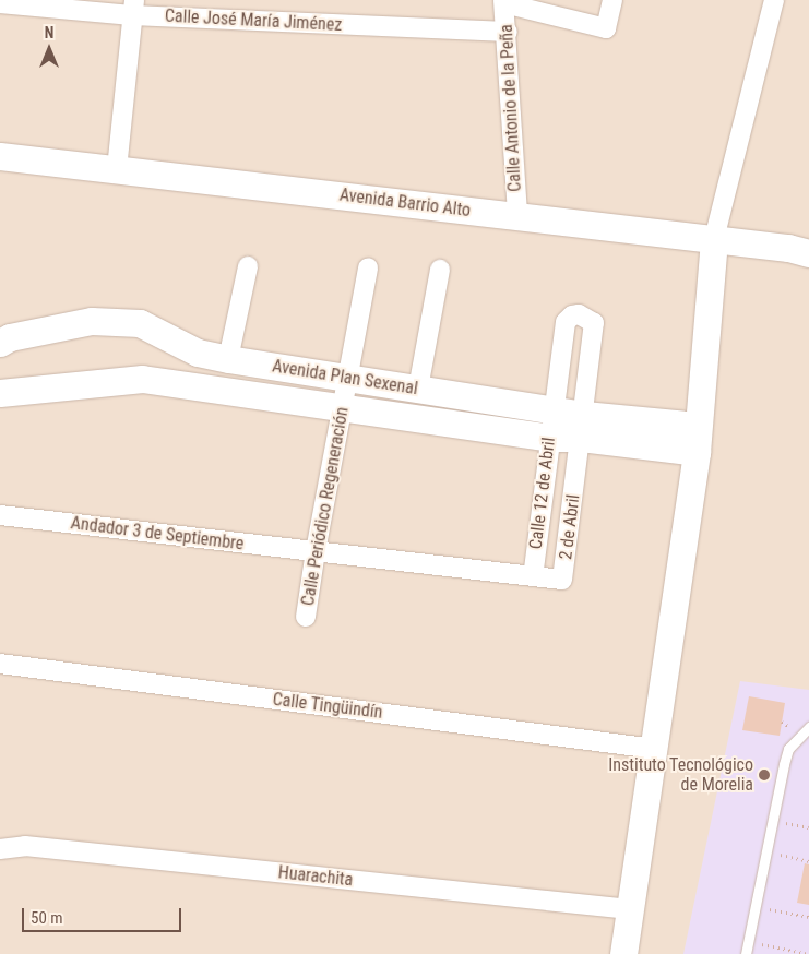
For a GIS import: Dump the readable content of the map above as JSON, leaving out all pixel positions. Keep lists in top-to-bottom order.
{
  "streets": {
    "street": [
      "Calle José María Jiménez",
      "Calle Antonio de la Peña",
      "Avenida Barrio Alto",
      "Avenida Plan Sexenal",
      "Calle 12 de Abril",
      "Calle Periódico Regeneración",
      "2 de Abril",
      "Andador 3 de Septiembre",
      "Calle Tingüindín",
      "Huarachita"
    ]
  },
  "crossings": [
    ["Calle José María Jiménez", "Calle Antonio de la Peña"],
    ["Calle Antonio de la Peña", "Avenida Barrio Alto"],
    ["Avenida Plan Sexenal", "Calle 12 de Abril"],
    ["Avenida Plan Sexenal", "Calle Periódico Regeneración"],
    ["Avenida Plan Sexenal", "2 de Abril"],
    ["Calle 12 de Abril", "2 de Abril"],
    ["Calle Periódico Regeneración", "2 de Abril"],
    ["Calle Periódico Regeneración", "Andador 3 de Septiembre"],
    ["2 de Abril", "Andador 3 de Septiembre"]
  ],
  "places": ["Instituto Tecnológico de Morelia"],
  "scale_bar": "50 m",
  "north": "top"
}
